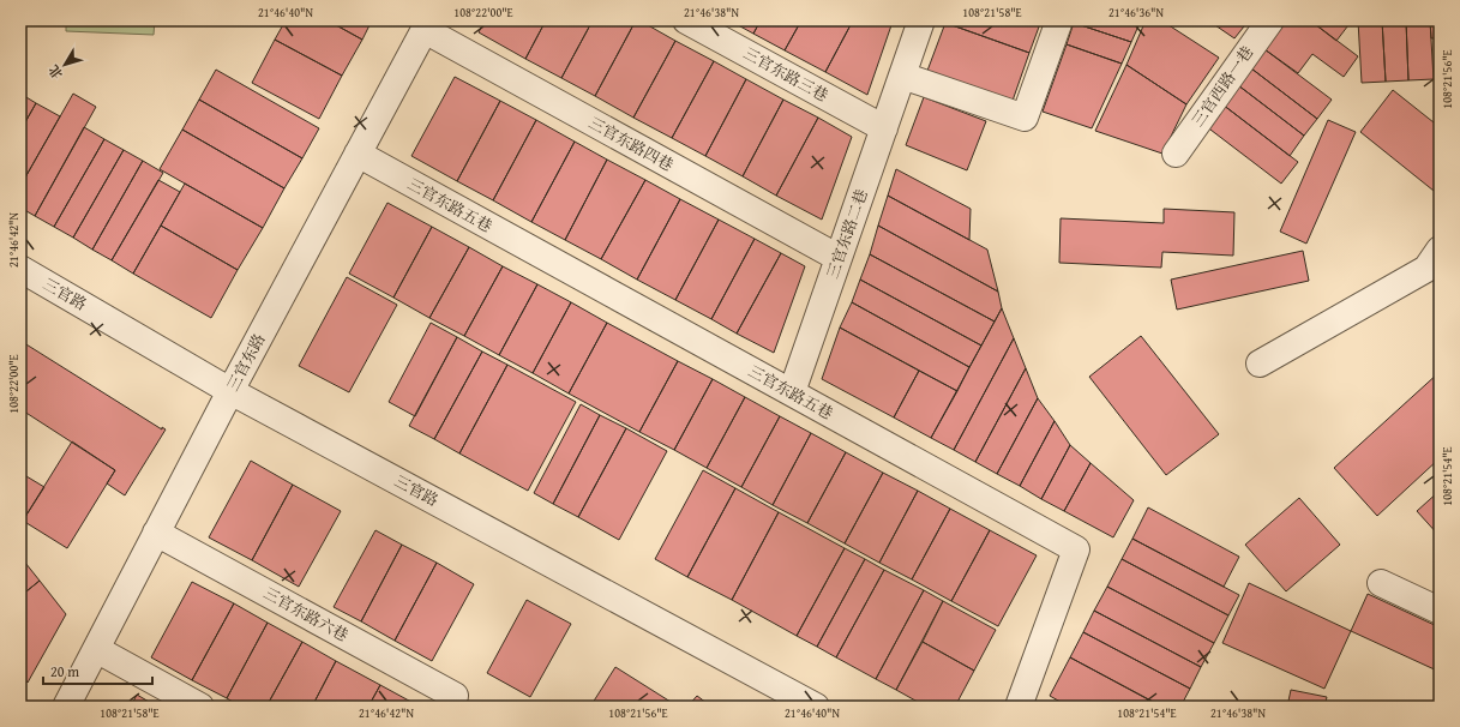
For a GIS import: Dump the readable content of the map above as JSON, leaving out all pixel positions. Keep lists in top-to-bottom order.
{
  "streets": {
    "street": [
      "三官东路三巷",
      "三官西路一巷",
      "三官东路四巷",
      "三官东路五巷",
      "三官东路二巷",
      "三官路",
      "三官东路",
      "三官东路六巷"
    ]
  },
  "crossings": [
    ["三官东路三巷", "三官东路二巷"],
    ["三官东路四巷", "三官东路二巷"],
    ["三官东路四巷", "三官东路"],
    ["三官东路五巷", "三官东路二巷"],
    ["三官东路五巷", "三官东路"],
    ["三官路", "三官东路"],
    ["三官东路", "三官东路六巷"]
  ],
  "scale_bar": "20 m",
  "north": "bottom left",
  "coordinates": [
    "21°46'40\"N",
    "108°22'00\"E",
    "21°46'38\"N",
    "108°21'58\"E",
    "21°46'36\"N",
    "108°21'56\"E",
    "21°46'42\"N",
    "108°21'54\"E"
  ]
}
